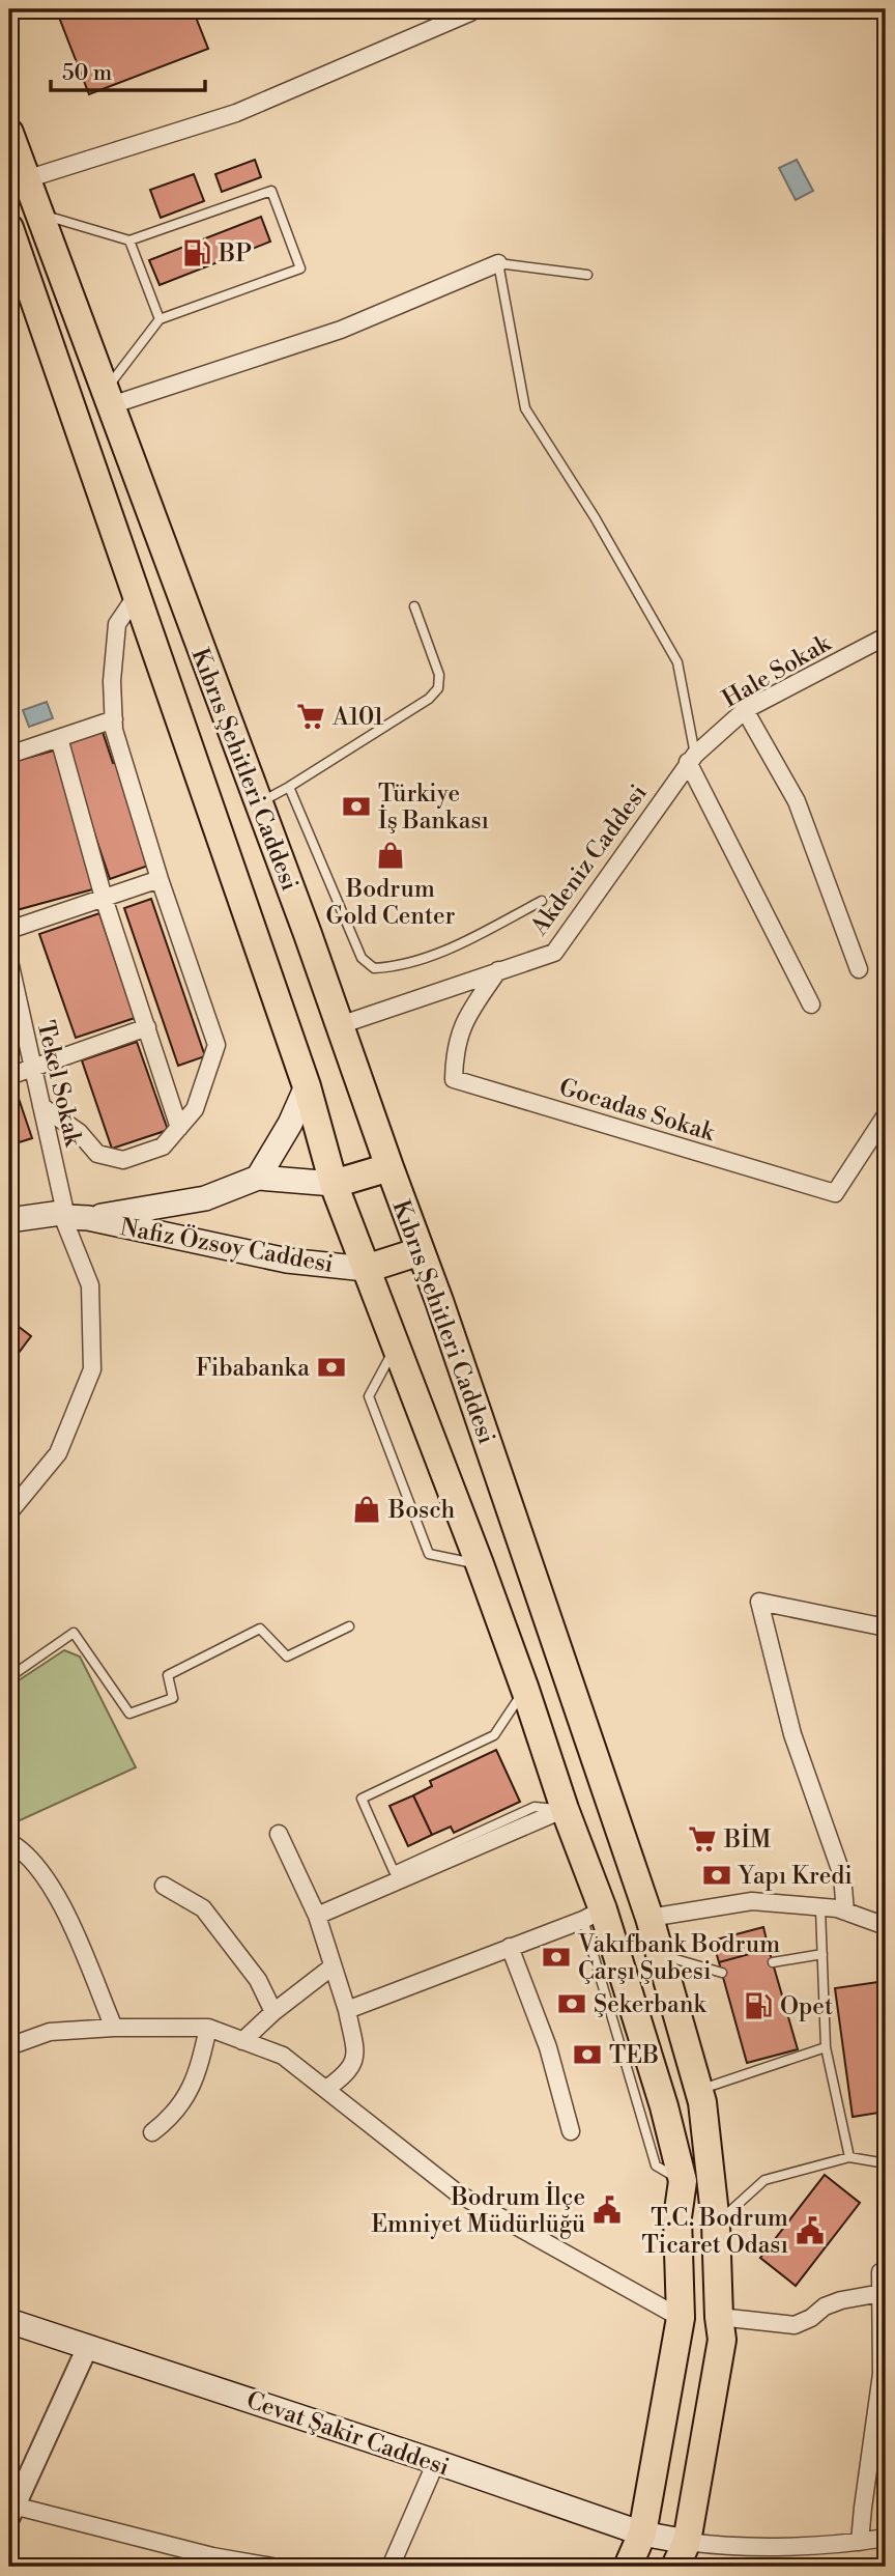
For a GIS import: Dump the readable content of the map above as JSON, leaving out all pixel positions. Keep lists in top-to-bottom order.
{
  "streets": {
    "highway": ["Kıbrıs Şehitleri Caddesi"],
    "main road": ["Nafiz Özsoy Caddesi", "Cevat Şakir Caddesi"],
    "street": [
      "Hale Sokak",
      "Akdeniz Caddesi",
      "Tekel Sokak",
      "Gocadas Sokak"
    ]
  },
  "crossings": [
    ["Hale Sokak", "Akdeniz Caddesi"],
    ["Kıbrıs Şehitleri Caddesi", "Akdeniz Caddesi"],
    ["Kıbrıs Şehitleri Caddesi", "Nafiz Özsoy Caddesi"],
    ["Kıbrıs Şehitleri Caddesi", "Cevat Şakir Caddesi"],
    ["Akdeniz Caddesi", "Gocadas Sokak"],
    ["Tekel Sokak", "Nafiz Özsoy Caddesi"]
  ],
  "places": {
    "fuel station": ["BP", "Opet"],
    "supermarket": ["A101", "BİM"],
    "bank": [
      "Türkiye İş Bankası",
      "Fibabanka",
      "Yapı Kredi",
      "Vakıfbank Bodrum Çarşı Şubesi",
      "Şekerbank",
      "TEB"
    ],
    "shop": ["Bodrum Gold Center", "Bosch"],
    "public building": ["Bodrum İlçe Emniyet Müdürlüğü", "T.C. Bodrum Ticaret Odası"]
  },
  "scale_bar": "50 m"
}
